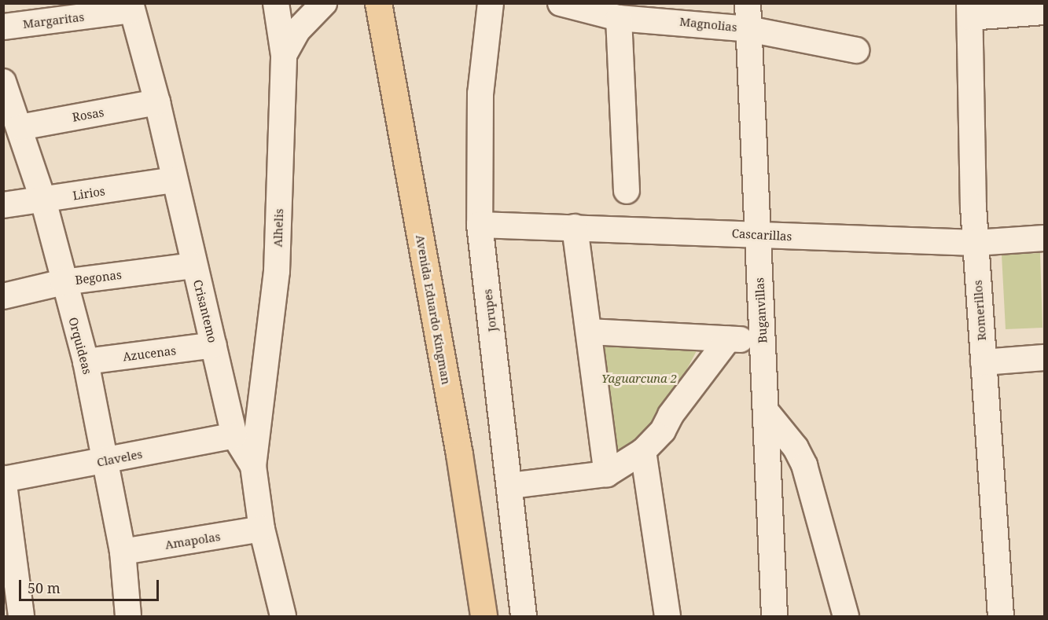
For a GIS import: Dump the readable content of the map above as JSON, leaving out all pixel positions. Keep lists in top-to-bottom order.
{
  "streets": {
    "main road": ["Avenida Eduardo Kingman"],
    "street": [
      "Margaritas",
      "Magnolias",
      "Rosas",
      "Lirios",
      "Alhelis",
      "Cascarillas",
      "Begonas",
      "Jorupes",
      "Buganvillas",
      "Romerillos",
      "Crisantemo",
      "Orquideas",
      "Azucenas",
      "Claveles",
      "Amapolas"
    ]
  },
  "crossings": [
    ["Margaritas", "Crisantemo"],
    ["Magnolias", "Buganvillas"],
    ["Rosas", "Crisantemo"],
    ["Rosas", "Orquideas"],
    ["Lirios", "Crisantemo"],
    ["Lirios", "Orquideas"],
    ["Alhelis", "Crisantemo"],
    ["Cascarillas", "Jorupes"],
    ["Cascarillas", "Buganvillas"],
    ["Cascarillas", "Romerillos"],
    ["Begonas", "Crisantemo"],
    ["Begonas", "Orquideas"],
    ["Crisantemo", "Azucenas"],
    ["Crisantemo", "Claveles"],
    ["Crisantemo", "Amapolas"],
    ["Orquideas", "Azucenas"],
    ["Orquideas", "Claveles"],
    ["Orquideas", "Amapolas"]
  ],
  "parks": ["Yaguarcuna 2"],
  "scale_bar": "50 m"
}
